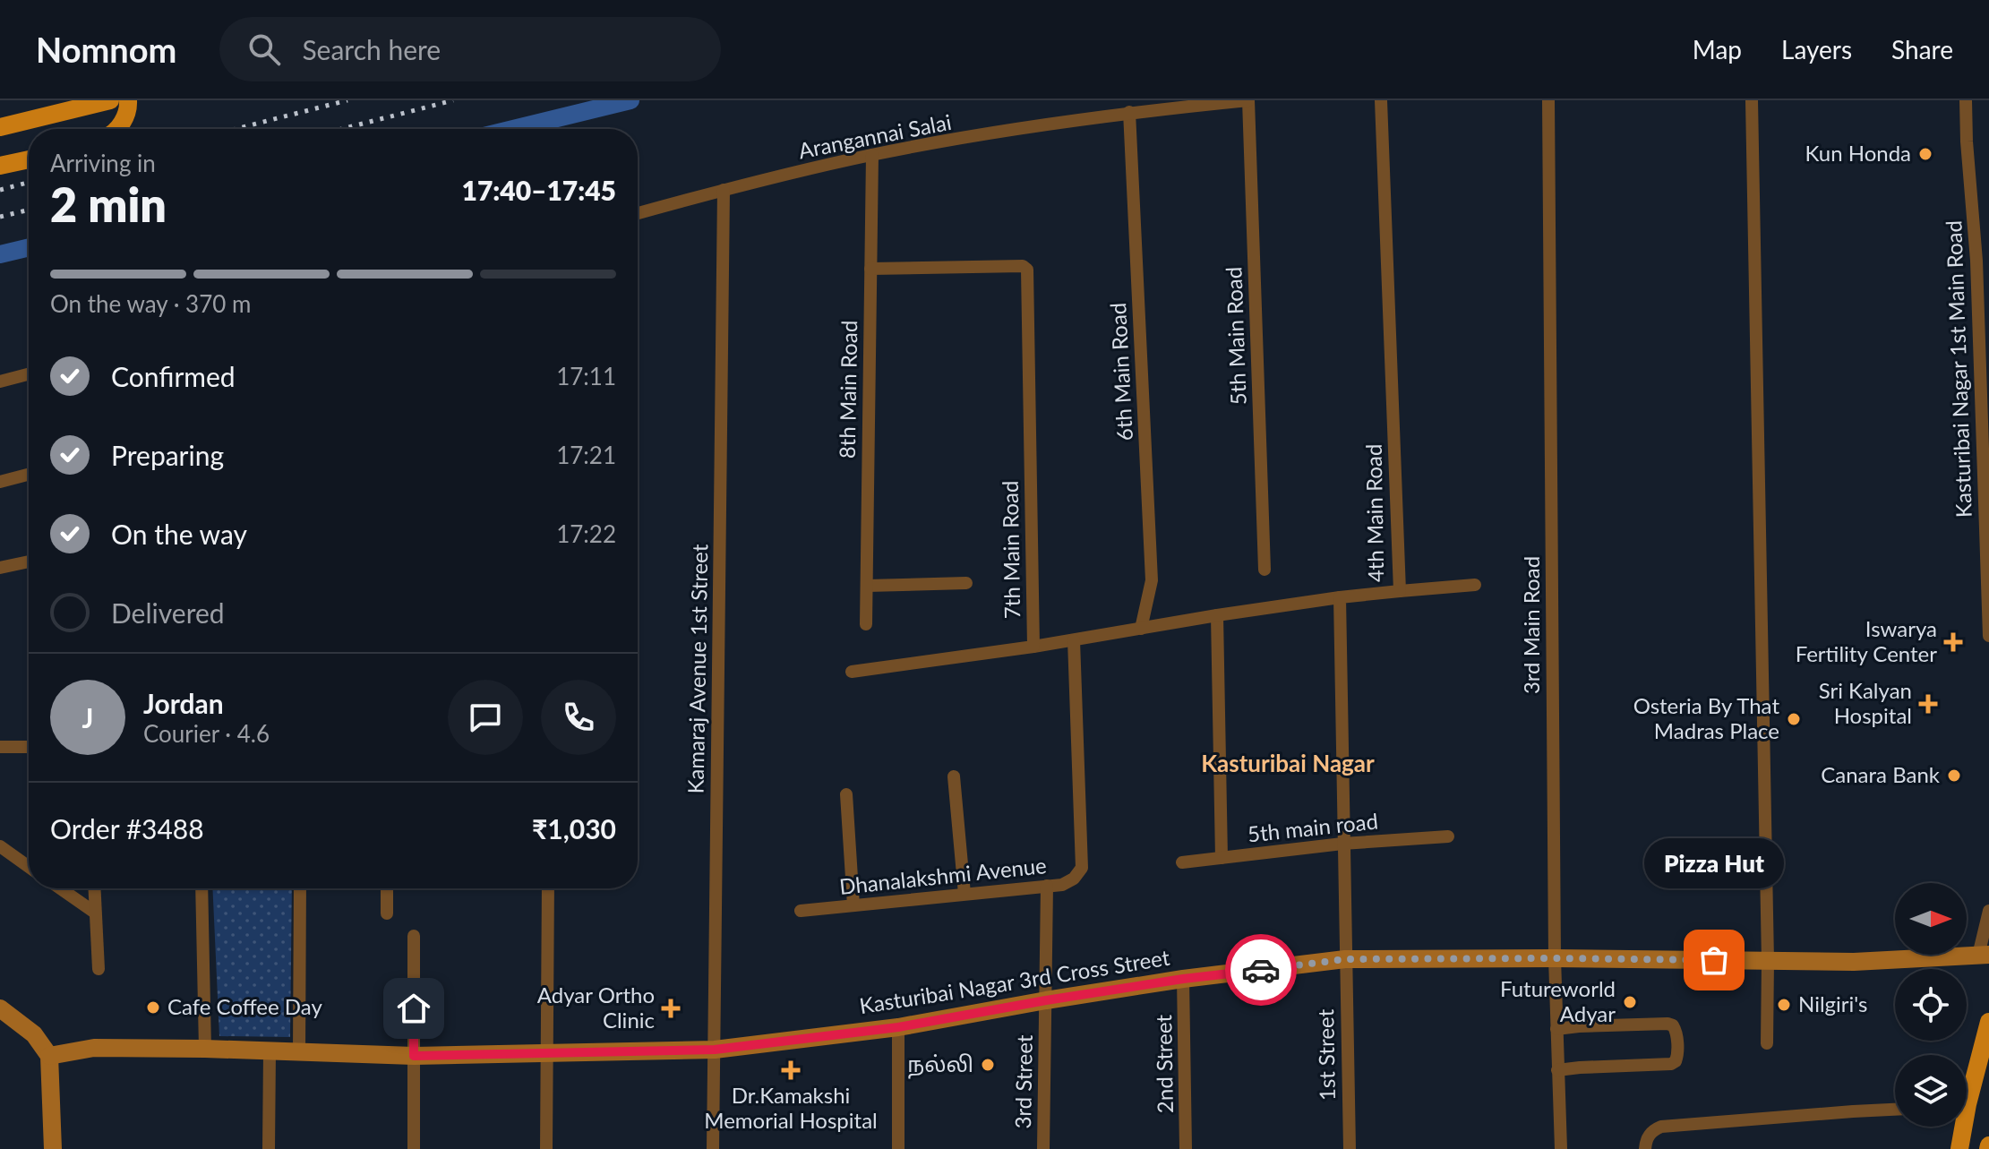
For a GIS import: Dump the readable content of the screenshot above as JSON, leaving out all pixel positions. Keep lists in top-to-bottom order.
{
  "streets": {
    "street": [
      "Arangannai Salai",
      "5th Main Road",
      "Kasturibai Nagar 1st Main Road",
      "6th Main Road",
      "8th Main Road",
      "4th Main Road",
      "7th Main Road",
      "3rd Main Road",
      "Kamaraj Avenue 1st Street",
      "5th main road",
      "Dhanalakshmi Avenue",
      "Kasturibai Nagar 3rd Cross Street",
      "1st Street",
      "2nd Street",
      "3rd Street"
    ]
  },
  "crossings": [
    ["Arangannai Salai", "5th Main Road"],
    ["Arangannai Salai", "6th Main Road"],
    ["Arangannai Salai", "8th Main Road"],
    ["Arangannai Salai", "Kamaraj Avenue 1st Street"],
    ["5th Main Road", "5th main road"],
    ["8th Main Road", "7th Main Road"],
    ["4th Main Road", "5th main road"],
    ["4th Main Road", "Kasturibai Nagar 3rd Cross Street"],
    ["4th Main Road", "1st Street"],
    ["3rd Main Road", "Kasturibai Nagar 3rd Cross Street"],
    ["Kamaraj Avenue 1st Street", "Kasturibai Nagar 3rd Cross Street"],
    ["Dhanalakshmi Avenue", "3rd Street"],
    ["Kasturibai Nagar 3rd Cross Street", "1st Street"],
    ["Kasturibai Nagar 3rd Cross Street", "2nd Street"],
    ["Kasturibai Nagar 3rd Cross Street", "3rd Street"]
  ],
  "districts": ["Kasturibai Nagar"],
  "places": {
    "other": [
      "Kun Honda",
      "Osteria By That Madras Place",
      "Canara Bank",
      "Pizza Hut",
      "Futureworld Adyar",
      "Nilgiri's",
      "Cafe Coffee Day",
      "நல்லி"
    ],
    "health": [
      "Iswarya Fertility Center",
      "Sri Kalyan Hospital",
      "Adyar Ortho Clinic",
      "Dr.Kamakshi Memorial Hospital"
    ]
  },
  "north": "right",
  "page": {
    "header": "Nomnom",
    "search": "Search here",
    "nav": ["Map", "Layers", "Share"],
    "heading": ["2 min", "Arriving in", "17:40–17:45"],
    "panel": [
      "Jordan",
      "Courier · 4.6",
      "Order #3488",
      "₹1,030"
    ],
    "bar": "On the way · 370 m",
    "list": [
      ["Confirmed", "17:11"],
      ["Preparing", "17:21"],
      ["On the way", "17:22"],
      "Delivered"
    ],
    "round": "J",
    "bubble": "Pizza Hut"
  }
}
